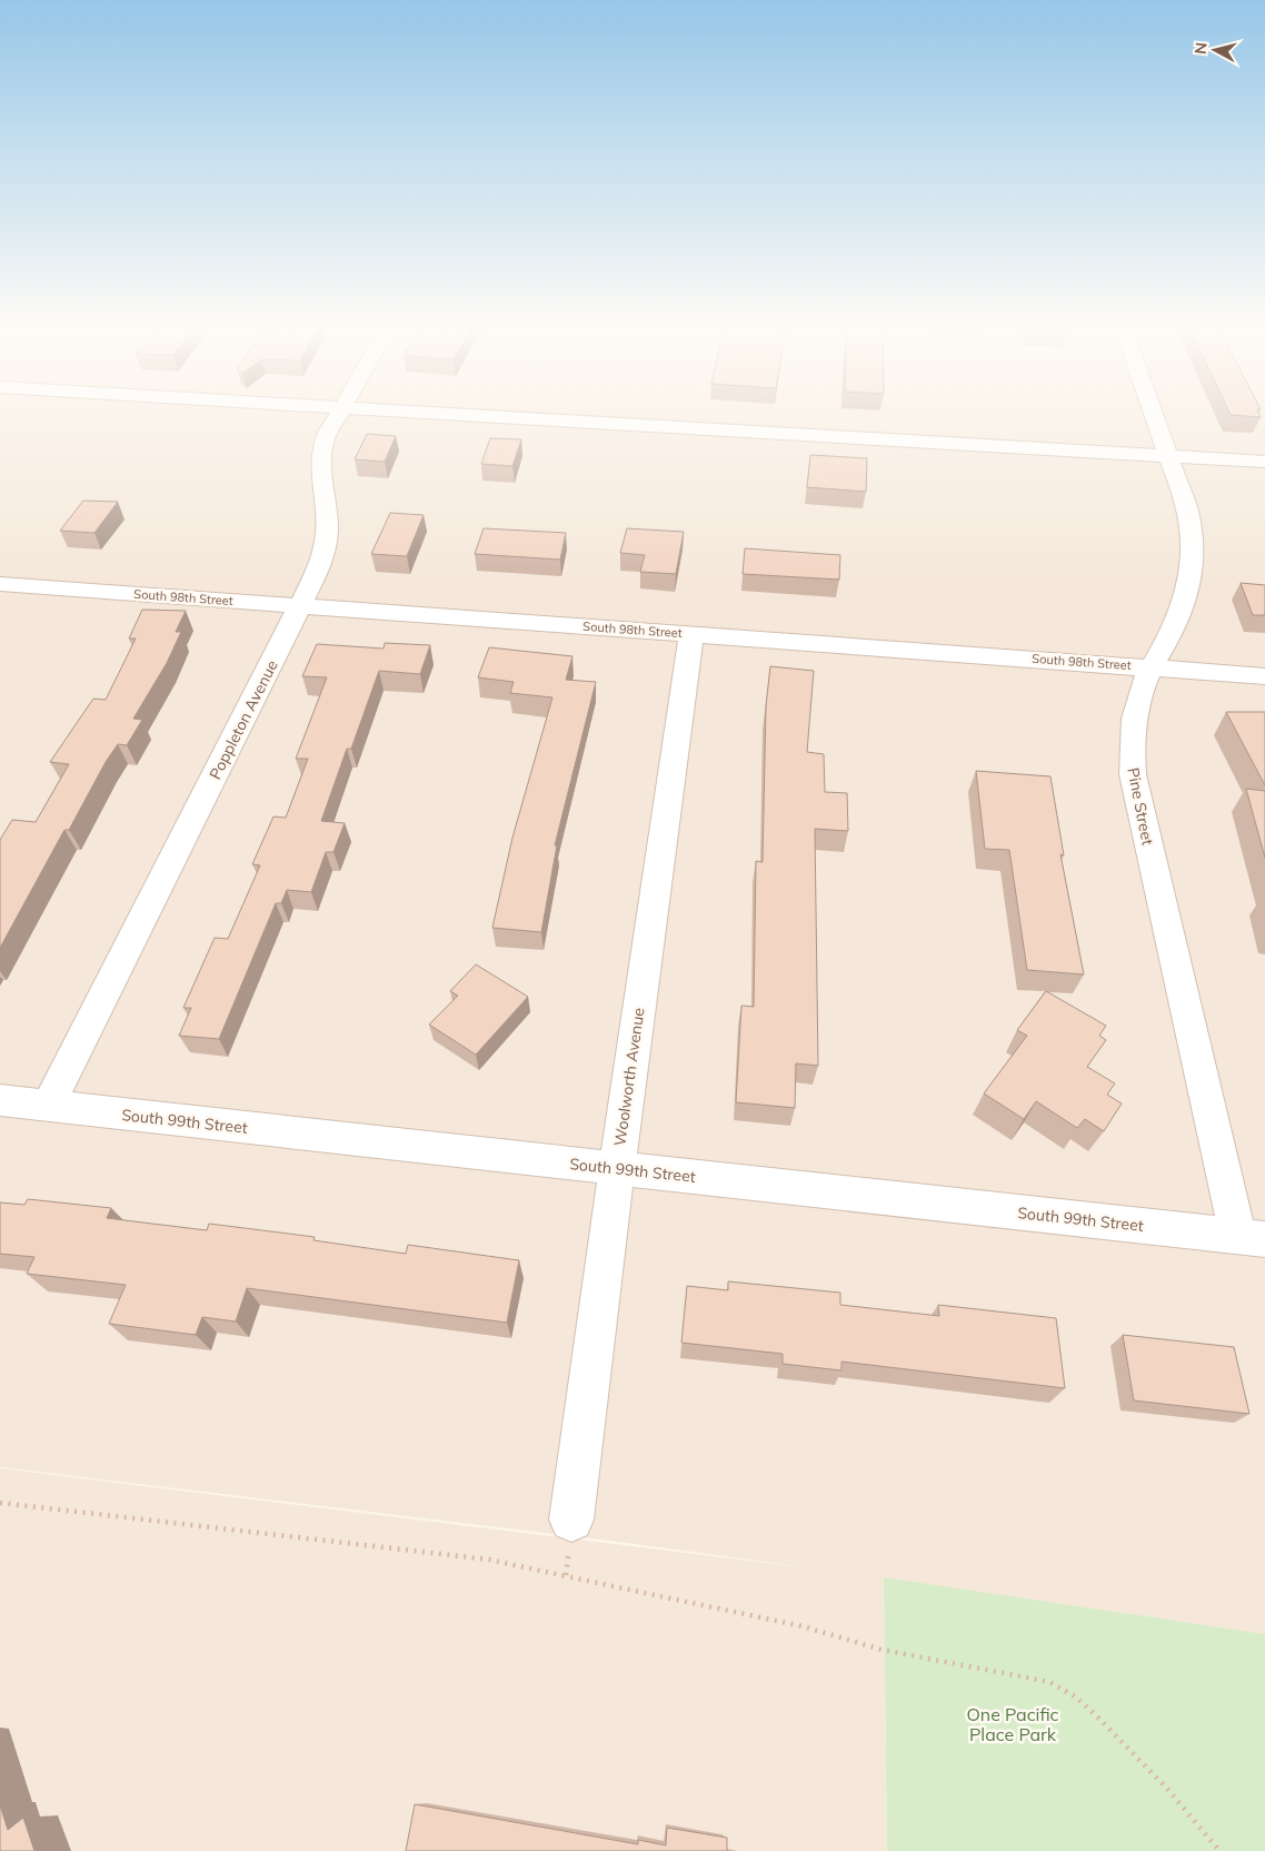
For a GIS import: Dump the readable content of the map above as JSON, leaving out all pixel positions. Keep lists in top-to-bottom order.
{
  "streets": {
    "street": [
      "South 98th Street",
      "Poppleton Avenue",
      "Pine Street",
      "Woolworth Avenue",
      "South 99th Street"
    ]
  },
  "crossings": [
    ["South 98th Street", "Poppleton Avenue"],
    ["South 98th Street", "Pine Street"],
    ["South 98th Street", "Woolworth Avenue"],
    ["Poppleton Avenue", "South 99th Street"],
    ["Pine Street", "South 99th Street"],
    ["Woolworth Avenue", "South 99th Street"]
  ],
  "parks": ["One Pacific Place Park"],
  "north": "left"
}
